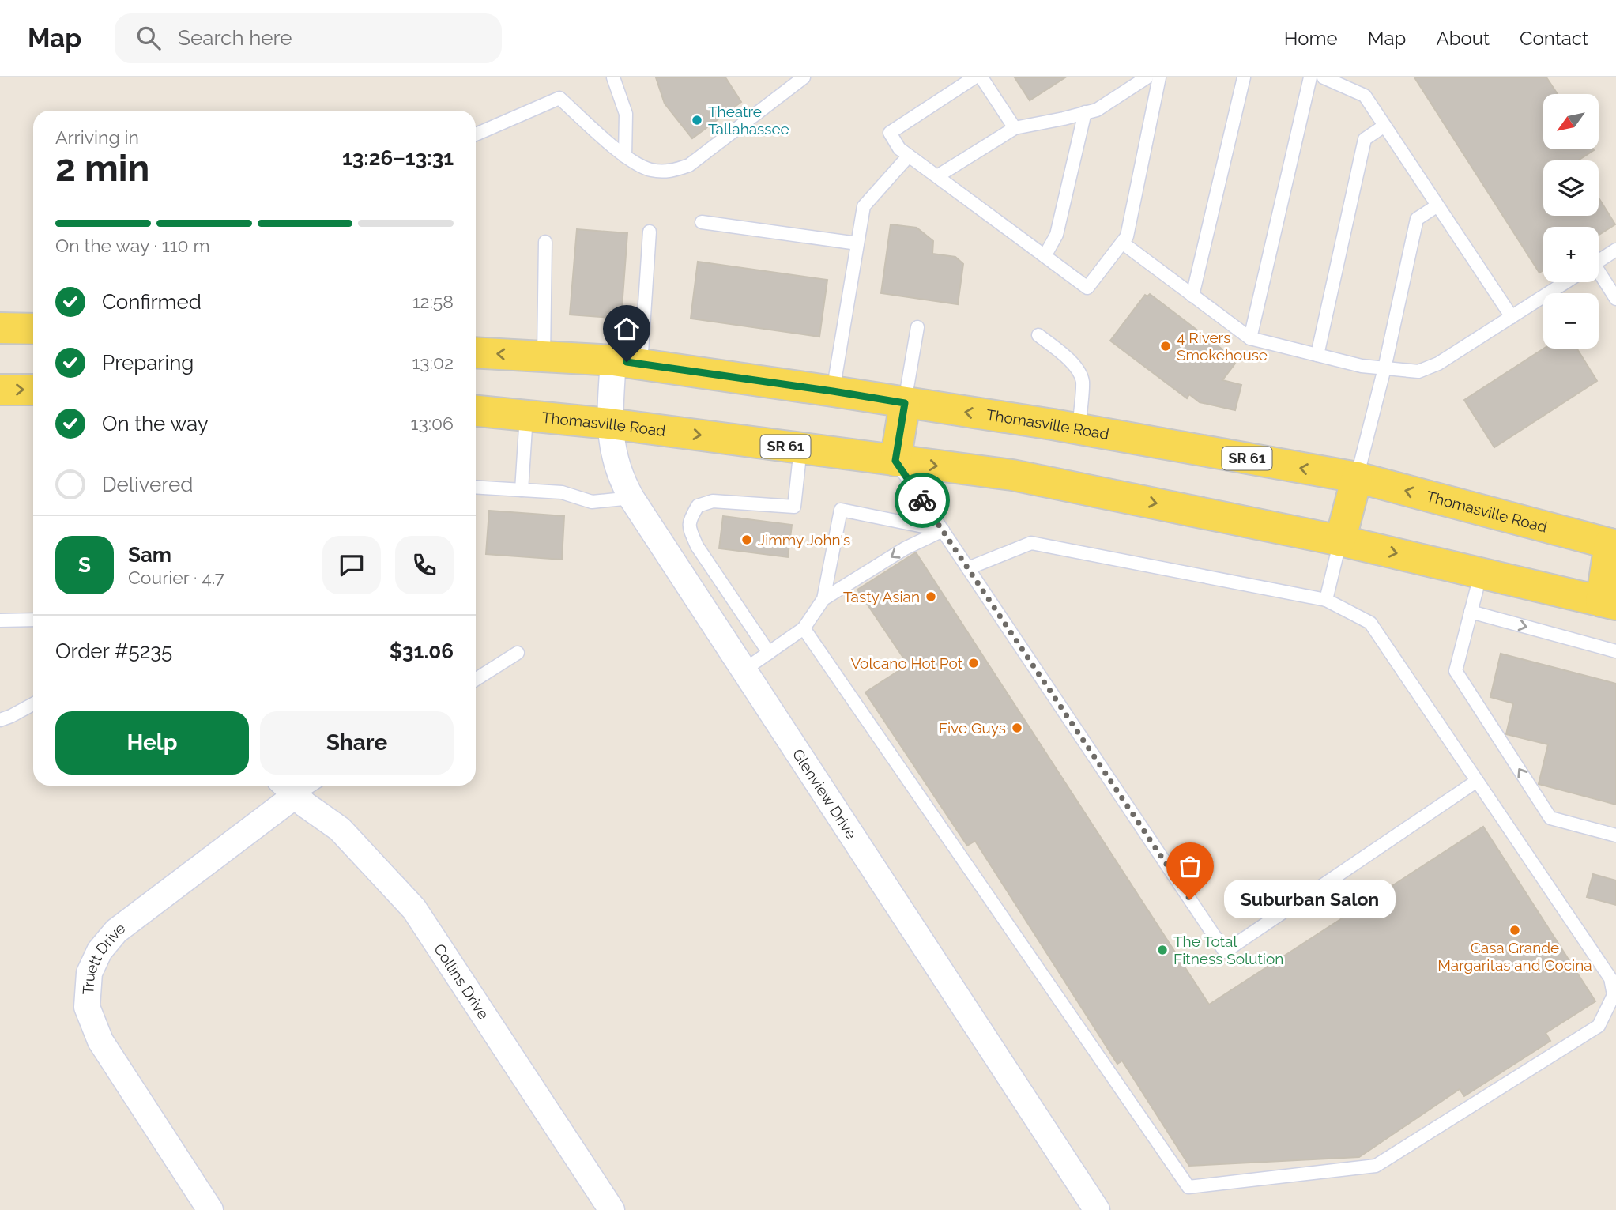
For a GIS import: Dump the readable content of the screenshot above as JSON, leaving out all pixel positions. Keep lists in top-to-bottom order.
{
  "streets": {
    "main road": ["Thomasville Road", "SR 61"],
    "street": ["Glenview Drive", "Truett Drive", "Collins Drive"]
  },
  "crossings": [
    ["Thomasville Road", "Glenview Drive"],
    ["Truett Drive", "Collins Drive"]
  ],
  "places": [
    "Theatre Tallahassee",
    "4 Rivers Smokehouse",
    "Jimmy John's",
    "Tasty Asian",
    "Volcano Hot Pot",
    "Five Guys",
    "Suburban Salon",
    "Casa Grande Margaritas and Cocina",
    "The Total Fitness Solution"
  ],
  "north": "bottom left",
  "page": {
    "header": "Map",
    "search": "Search here",
    "nav": [
      "Home",
      "Map",
      "About",
      "Contact"
    ],
    "map_buttons": ["+", "−"],
    "heading": ["2 min", "Arriving in", "13:26–13:31"],
    "panel": [
      "Sam",
      "Courier · 4.7",
      "Order #5235",
      "$31.06"
    ],
    "bar": "On the way · 110 m",
    "list": [
      ["Confirmed", "12:58"],
      ["Preparing", "13:02"],
      ["On the way", "13:06"],
      "Delivered"
    ],
    "round": "S",
    "buttons": ["Help", "Share"],
    "bubble": "Suburban Salon"
  }
}
